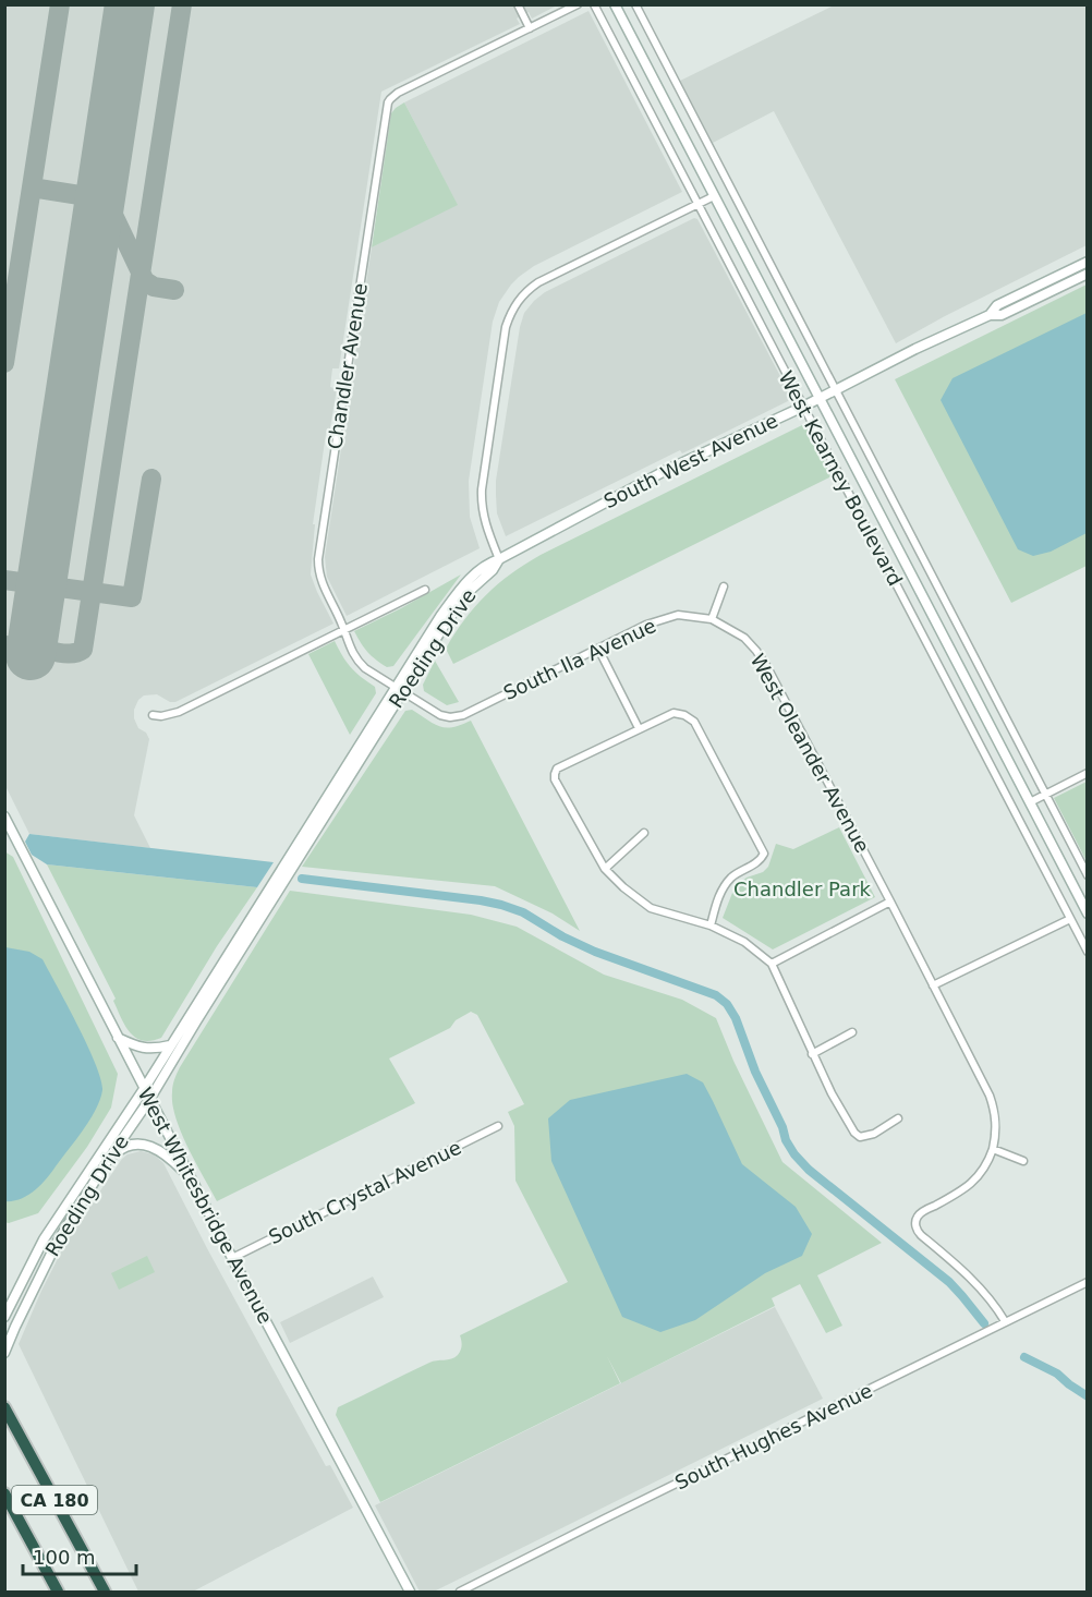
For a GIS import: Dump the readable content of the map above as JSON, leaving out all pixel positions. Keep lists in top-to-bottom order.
{
  "streets": {
    "highway": ["CA 180"],
    "street": [
      "Chandler Avenue",
      "South West Avenue",
      "West Kearney Boulevard",
      "Roeding Drive",
      "South Ila Avenue",
      "West Oleander Avenue",
      "South Crystal Avenue",
      "West Whitesbridge Avenue",
      "South Hughes Avenue"
    ]
  },
  "crossings": [
    ["Chandler Avenue", "Roeding Drive"],
    ["Chandler Avenue", "South Ila Avenue"],
    ["South West Avenue", "West Kearney Boulevard"],
    ["South West Avenue", "Roeding Drive"],
    ["Roeding Drive", "West Whitesbridge Avenue"],
    ["South Ila Avenue", "West Oleander Avenue"],
    ["South Crystal Avenue", "West Whitesbridge Avenue"]
  ],
  "parks": ["Chandler Park"],
  "scale_bar": "100 m"
}
